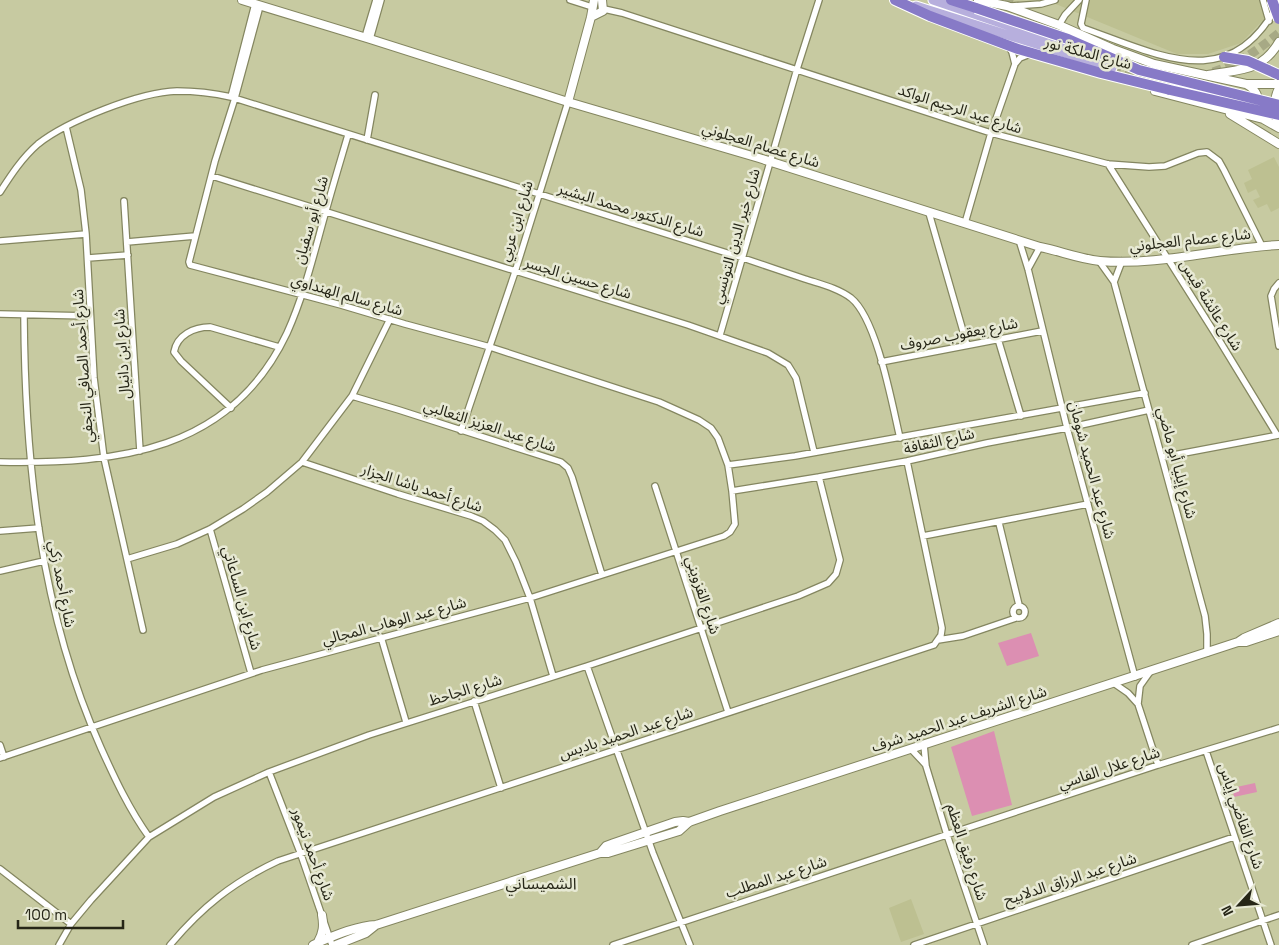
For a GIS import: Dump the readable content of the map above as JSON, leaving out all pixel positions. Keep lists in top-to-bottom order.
{
  "streets": {
    "highway": ["شارع الملكة نور"],
    "street": [
      "شارع عبد الرحيم الواكد",
      "شارع عصام العجلوني",
      "شارع الدكتور محمد البشير",
      "شارع أبو سفيان",
      "شارع ابن عربي",
      "شارع خير الدين التونسي",
      "شارع حسين الجسر",
      "شارع سالم الهنداوي",
      "شارع عائشة قيس",
      "شارع يعقوب صروف",
      "شارع ابن دانيال",
      "شارع أحمد الصافي النجفي",
      "شارع عبد العزيز الثعالبي",
      "شارع الثقافة",
      "شارع إيليا أبو ماضي",
      "شارع عبد الحميد شومان",
      "شارع أحمد باشا الجزار",
      "شارع أحمد زكي",
      "شارع القزويني",
      "شارع ابن الساعاتي",
      "شارع عبد الوهاب المجالي",
      "شارع الجاحظ",
      "شارع الشريف عبد الحميد شرف",
      "شارع عبد الحميد باديس",
      "شارع علال الفاسي",
      "شارع القاضي إياس",
      "شارع رفيق العظم",
      "شارع أحمد تيمور",
      "شارع عبد المطلب",
      "شارع عبد الرزاق الدلابيح"
    ]
  },
  "crossings": [
    ["شارع عبد الرحيم الواكد", "شارع عصام العجلوني"],
    ["شارع عبد الرحيم الواكد", "شارع خير الدين التونسي"],
    ["شارع عبد الرحيم الواكد", "شارع عائشة قيس"],
    ["شارع عصام العجلوني", "شارع ابن عربي"],
    ["شارع عصام العجلوني", "شارع خير الدين التونسي"],
    ["شارع عصام العجلوني", "شارع سالم الهنداوي"],
    ["شارع عصام العجلوني", "شارع عائشة قيس"],
    ["شارع عصام العجلوني", "شارع إيليا أبو ماضي"],
    ["شارع عصام العجلوني", "شارع عبد الحميد شومان"],
    ["شارع الدكتور محمد البشير", "شارع أبو سفيان"],
    ["شارع الدكتور محمد البشير", "شارع ابن عربي"],
    ["شارع الدكتور محمد البشير", "شارع خير الدين التونسي"],
    ["شارع الدكتور محمد البشير", "شارع سالم الهنداوي"],
    ["شارع الدكتور محمد البشير", "شارع يعقوب صروف"],
    ["شارع الدكتور محمد البشير", "شارع أحمد الصافي النجفي"],
    ["شارع الدكتور محمد البشير", "شارع الثقافة"],
    ["شارع أبو سفيان", "شارع حسين الجسر"],
    ["شارع أبو سفيان", "شارع سالم الهنداوي"],
    ["شارع أبو سفيان", "شارع ابن دانيال"],
    ["شارع أبو سفيان", "شارع أحمد الصافي النجفي"],
    ["شارع أبو سفيان", "شارع أحمد زكي"],
    ["شارع ابن عربي", "شارع حسين الجسر"],
    ["شارع ابن عربي", "شارع سالم الهنداوي"],
    ["شارع ابن عربي", "شارع عبد العزيز الثعالبي"],
    ["شارع خير الدين التونسي", "شارع حسين الجسر"],
    ["شارع حسين الجسر", "شارع سالم الهنداوي"],
    ["شارع حسين الجسر", "شارع الثقافة"],
    ["شارع سالم الهنداوي", "شارع الثقافة"],
    ["شارع سالم الهنداوي", "شارع عبد الوهاب المجالي"],
    ["شارع يعقوب صروف", "شارع عبد الحميد شومان"],
    ["شارع عبد العزيز الثعالبي", "شارع عبد الوهاب المجالي"],
    ["شارع الثقافة", "شارع إيليا أبو ماضي"],
    ["شارع الثقافة", "شارع عبد الحميد شومان"],
    ["شارع الثقافة", "شارع عبد الوهاب المجالي"],
    ["شارع الثقافة", "شارع الجاحظ"],
    ["شارع إيليا أبو ماضي", "شارع الشريف عبد الحميد شرف"],
    ["شارع عبد الحميد شومان", "شارع الشريف عبد الحميد شرف"],
    ["شارع أحمد باشا الجزار", "شارع عبد الوهاب المجالي"],
    ["شارع أحمد باشا الجزار", "شارع الجاحظ"],
    ["شارع أحمد زكي", "شارع عبد الوهاب المجالي"],
    ["شارع أحمد زكي", "شارع الجاحظ"],
    ["شارع القزويني", "شارع عبد الوهاب المجالي"],
    ["شارع القزويني", "شارع الجاحظ"],
    ["شارع القزويني", "شارع عبد الحميد باديس"],
    ["شارع ابن الساعاتي", "شارع عبد الوهاب المجالي"],
    ["شارع الجاحظ", "شارع أحمد تيمور"],
    ["شارع الشريف عبد الحميد شرف", "شارع رفيق العظم"],
    ["شارع الشريف عبد الحميد شرف", "شارع أحمد تيمور"],
    ["شارع عبد الحميد باديس", "شارع أحمد تيمور"],
    ["شارع علال الفاسي", "شارع القاضي إياس"],
    ["شارع علال الفاسي", "شارع رفيق العظم"],
    ["شارع علال الفاسي", "شارع عبد المطلب"],
    ["شارع القاضي إياس", "شارع عبد الرزاق الدلابيح"],
    ["شارع رفيق العظم", "شارع عبد المطلب"],
    ["شارع رفيق العظم", "شارع عبد الرزاق الدلابيح"]
  ],
  "districts": ["الشميساني"],
  "scale_bar": "100 m",
  "north": "bottom left"
}
